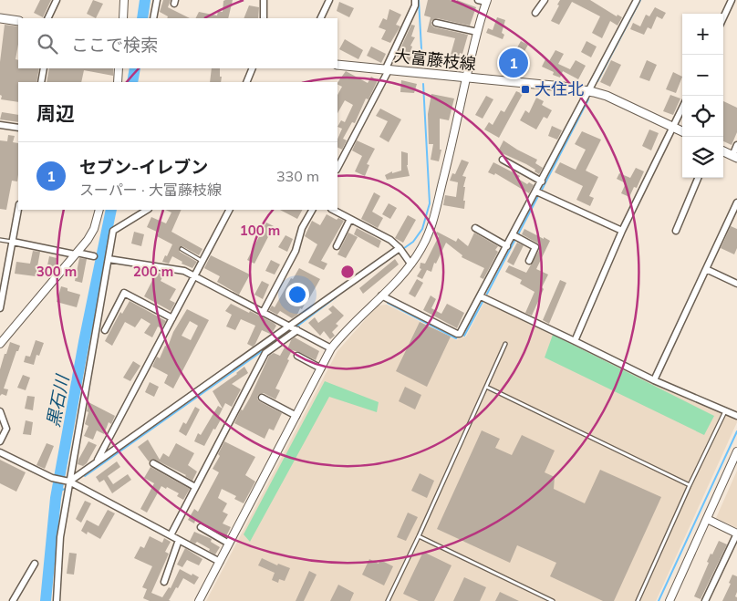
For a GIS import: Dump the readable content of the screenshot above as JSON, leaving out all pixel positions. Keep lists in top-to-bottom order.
{
  "streets": {
    "main road": ["大富藤枝線"]
  },
  "water": ["黒石川"],
  "places": {
    "transit": ["大住北"]
  },
  "page": {
    "map_buttons": ["+", "−"],
    "search": "ここで検索",
    "pins": "1",
    "heading": "周辺",
    "list": [
      {
        "mark": "1",
        "name": "セブン-イレブン",
        "note": "スーパー · 大富藤枝線",
        "value": "330 m"
      }
    ]
  },
  "rings": ["100 m", "300 m", "200 m"]
}
